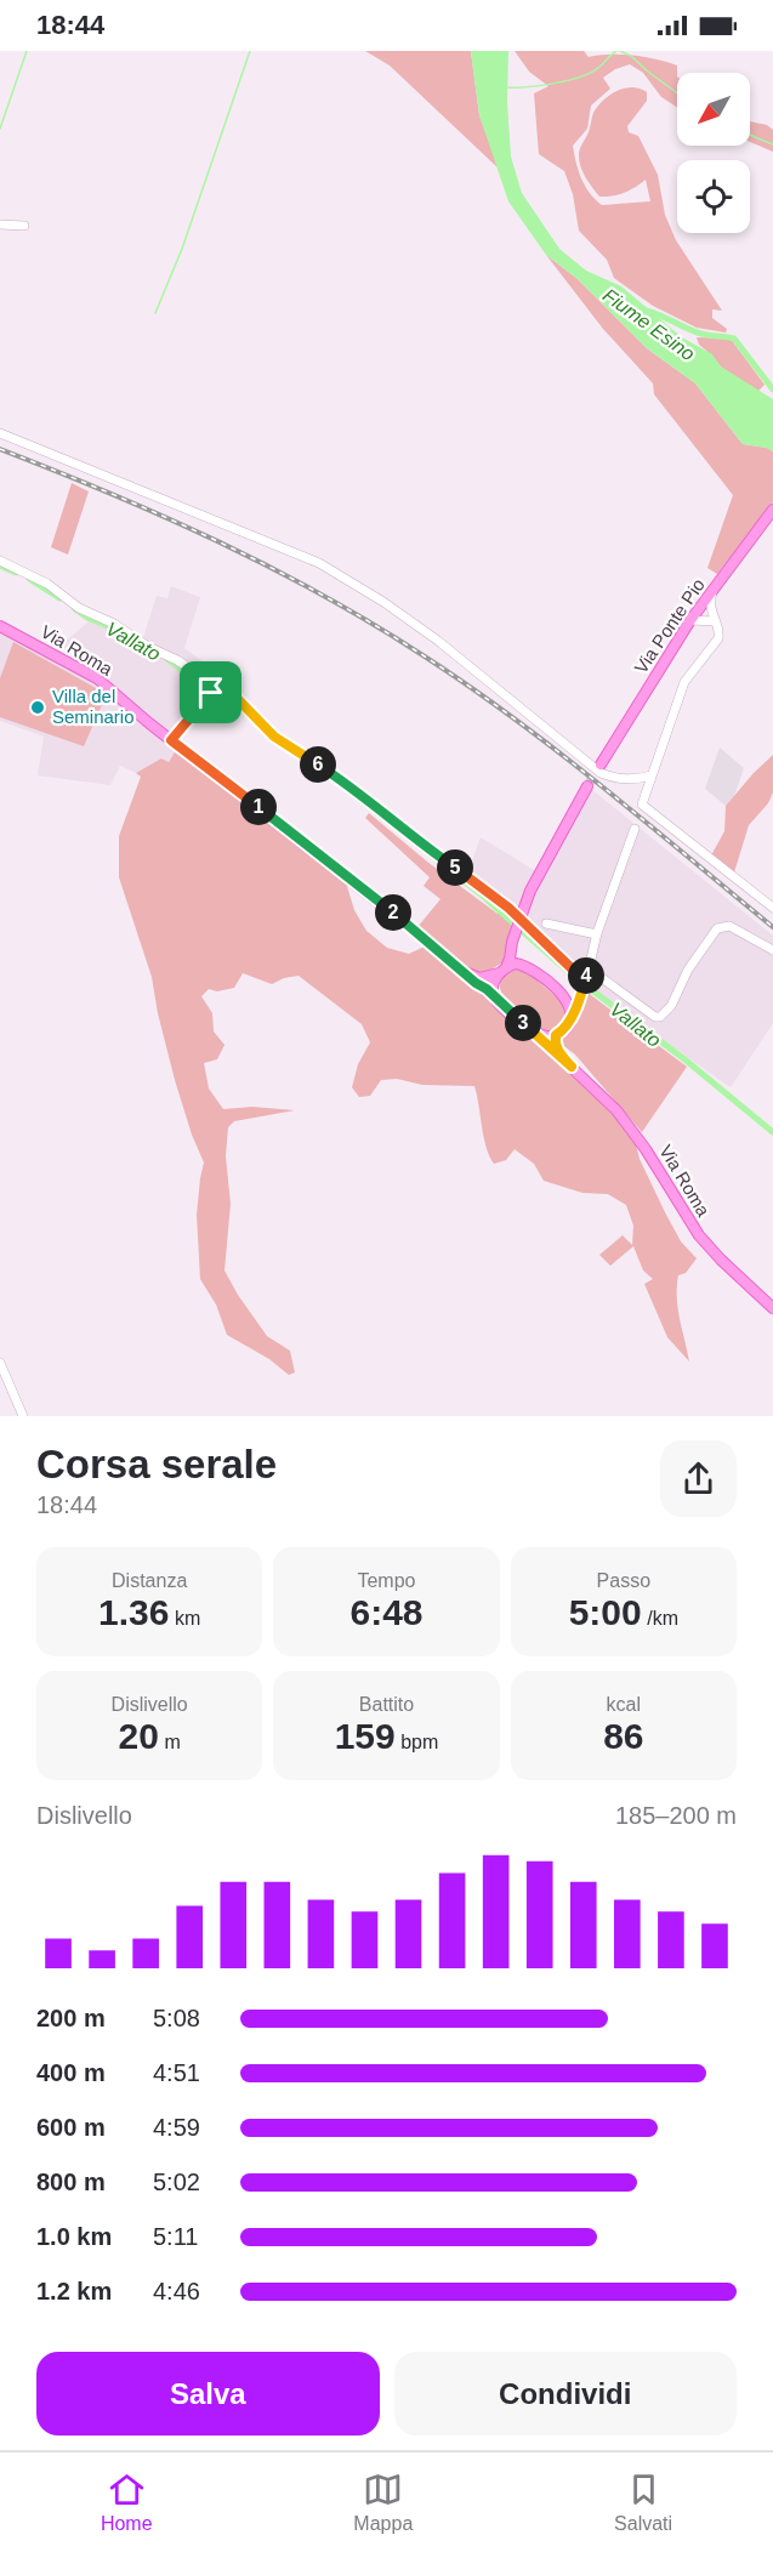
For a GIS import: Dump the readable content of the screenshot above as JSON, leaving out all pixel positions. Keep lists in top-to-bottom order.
{
  "streets": {
    "main road": ["Via Ponte Pio", "Via Roma"]
  },
  "water": ["Fiume Esino", "Vallato"],
  "places": ["Villa del Seminario"],
  "north": "bottom left",
  "page": {
    "status": "18:44",
    "pins": [
      "6",
      "1",
      "5",
      "2",
      "4",
      "3"
    ],
    "heading": ["Corsa serale", "18:44"],
    "stats": [
      ["Distanza", "1.36 km"],
      ["Tempo", "6:48"],
      ["Passo", "5:00 /km"],
      ["Dislivello", "20 m"],
      ["Battito", "159 bpm"],
      ["kcal", "86"]
    ],
    "chart": ["Dislivello", "185–200 m"],
    "list": [
      {
        "name": "200 m",
        "note": "5:08"
      },
      {
        "name": "400 m",
        "note": "4:51"
      },
      {
        "name": "600 m",
        "note": "4:59"
      },
      {
        "name": "800 m",
        "note": "5:02"
      },
      {
        "name": "1.0 km",
        "note": "5:11"
      },
      {
        "name": "1.2 km",
        "note": "4:46"
      }
    ],
    "buttons": ["Salva", "Condividi"],
    "tabs": ["Home", "Mappa", "Salvati"]
  }
}
